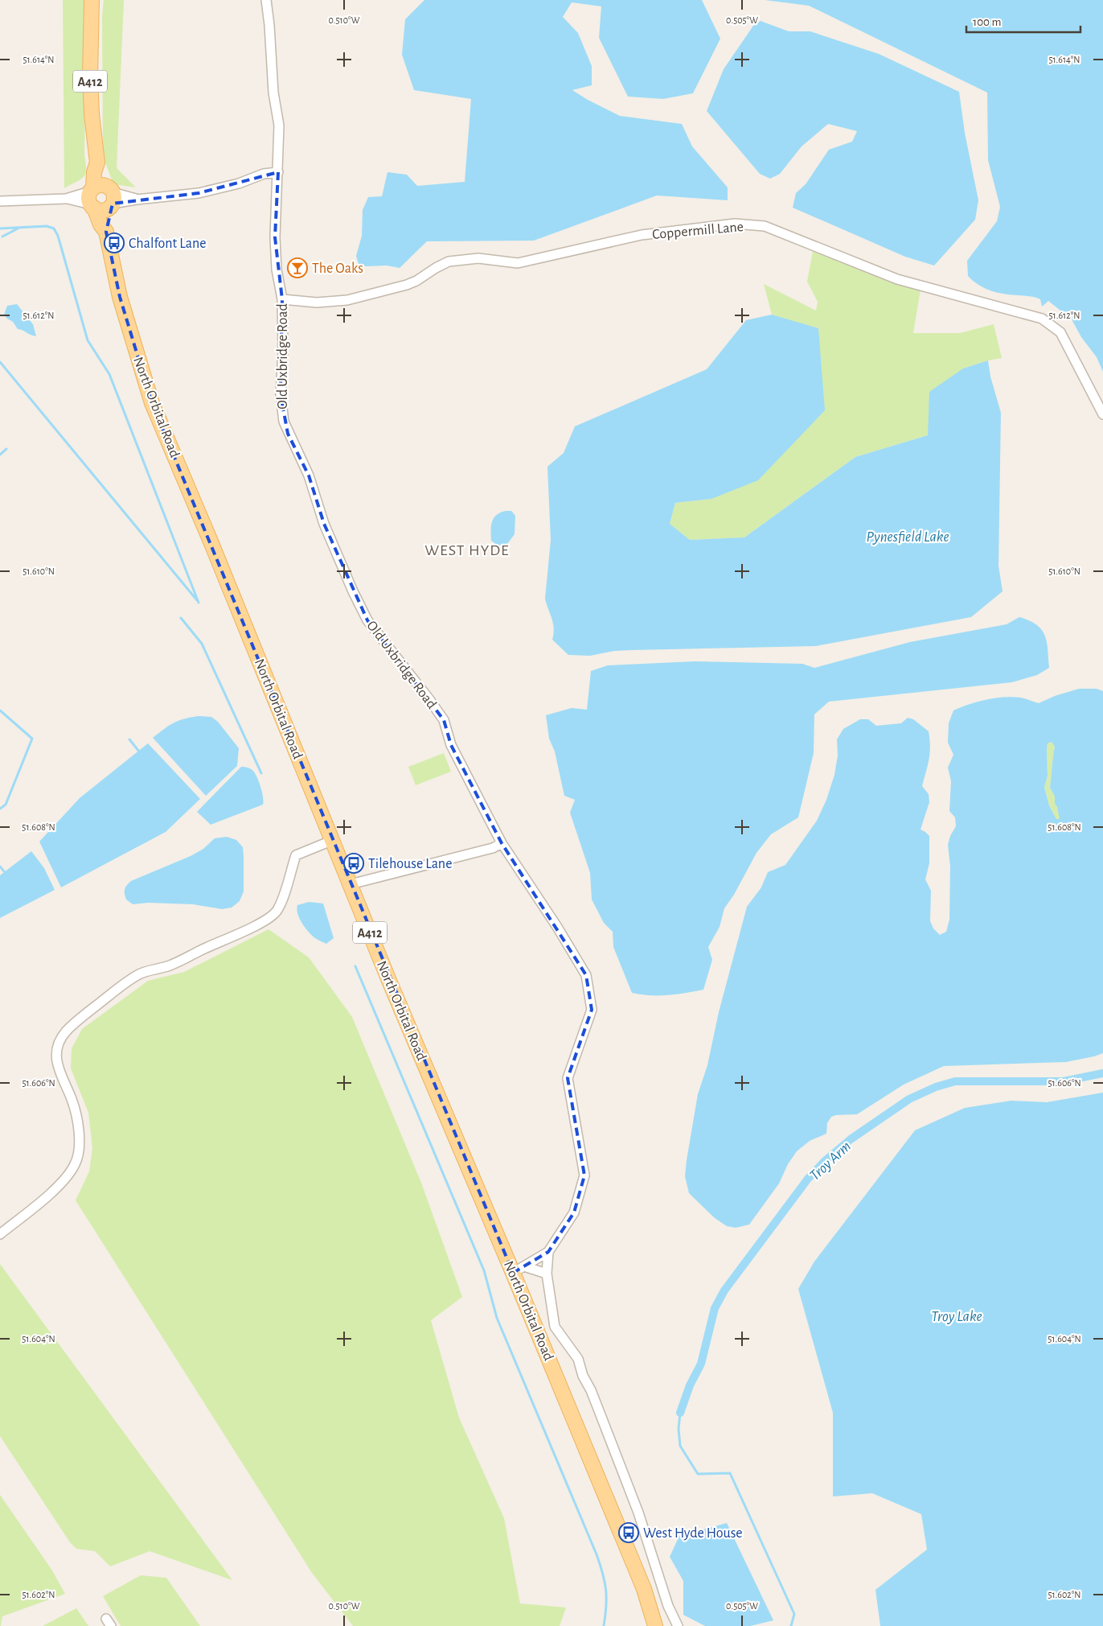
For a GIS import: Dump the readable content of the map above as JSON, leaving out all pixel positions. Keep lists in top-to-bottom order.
{
  "streets": {
    "main road": ["A412", "North Orbital Road"],
    "street": ["Coppermill Lane", "Old Uxbridge Road"]
  },
  "crossings": [
    ["Coppermill Lane", "Old Uxbridge Road"],
    ["Old Uxbridge Road", "North Orbital Road"]
  ],
  "districts": ["WEST HYDE"],
  "water": ["Pynesfield Lake", "Troy Arm", "Troy Lake"],
  "places": {
    "bus stop": ["Chalfont Lane", "Tilehouse Lane", "West Hyde House"],
    "bar": ["The Oaks"]
  },
  "scale_bar": "100 m",
  "coordinates": [
    "0.510°W",
    "0.505°W",
    "51.614°N",
    "51.612°N",
    "51.610°N",
    "51.608°N",
    "51.606°N",
    "51.604°N",
    "51.602°N"
  ]
}
